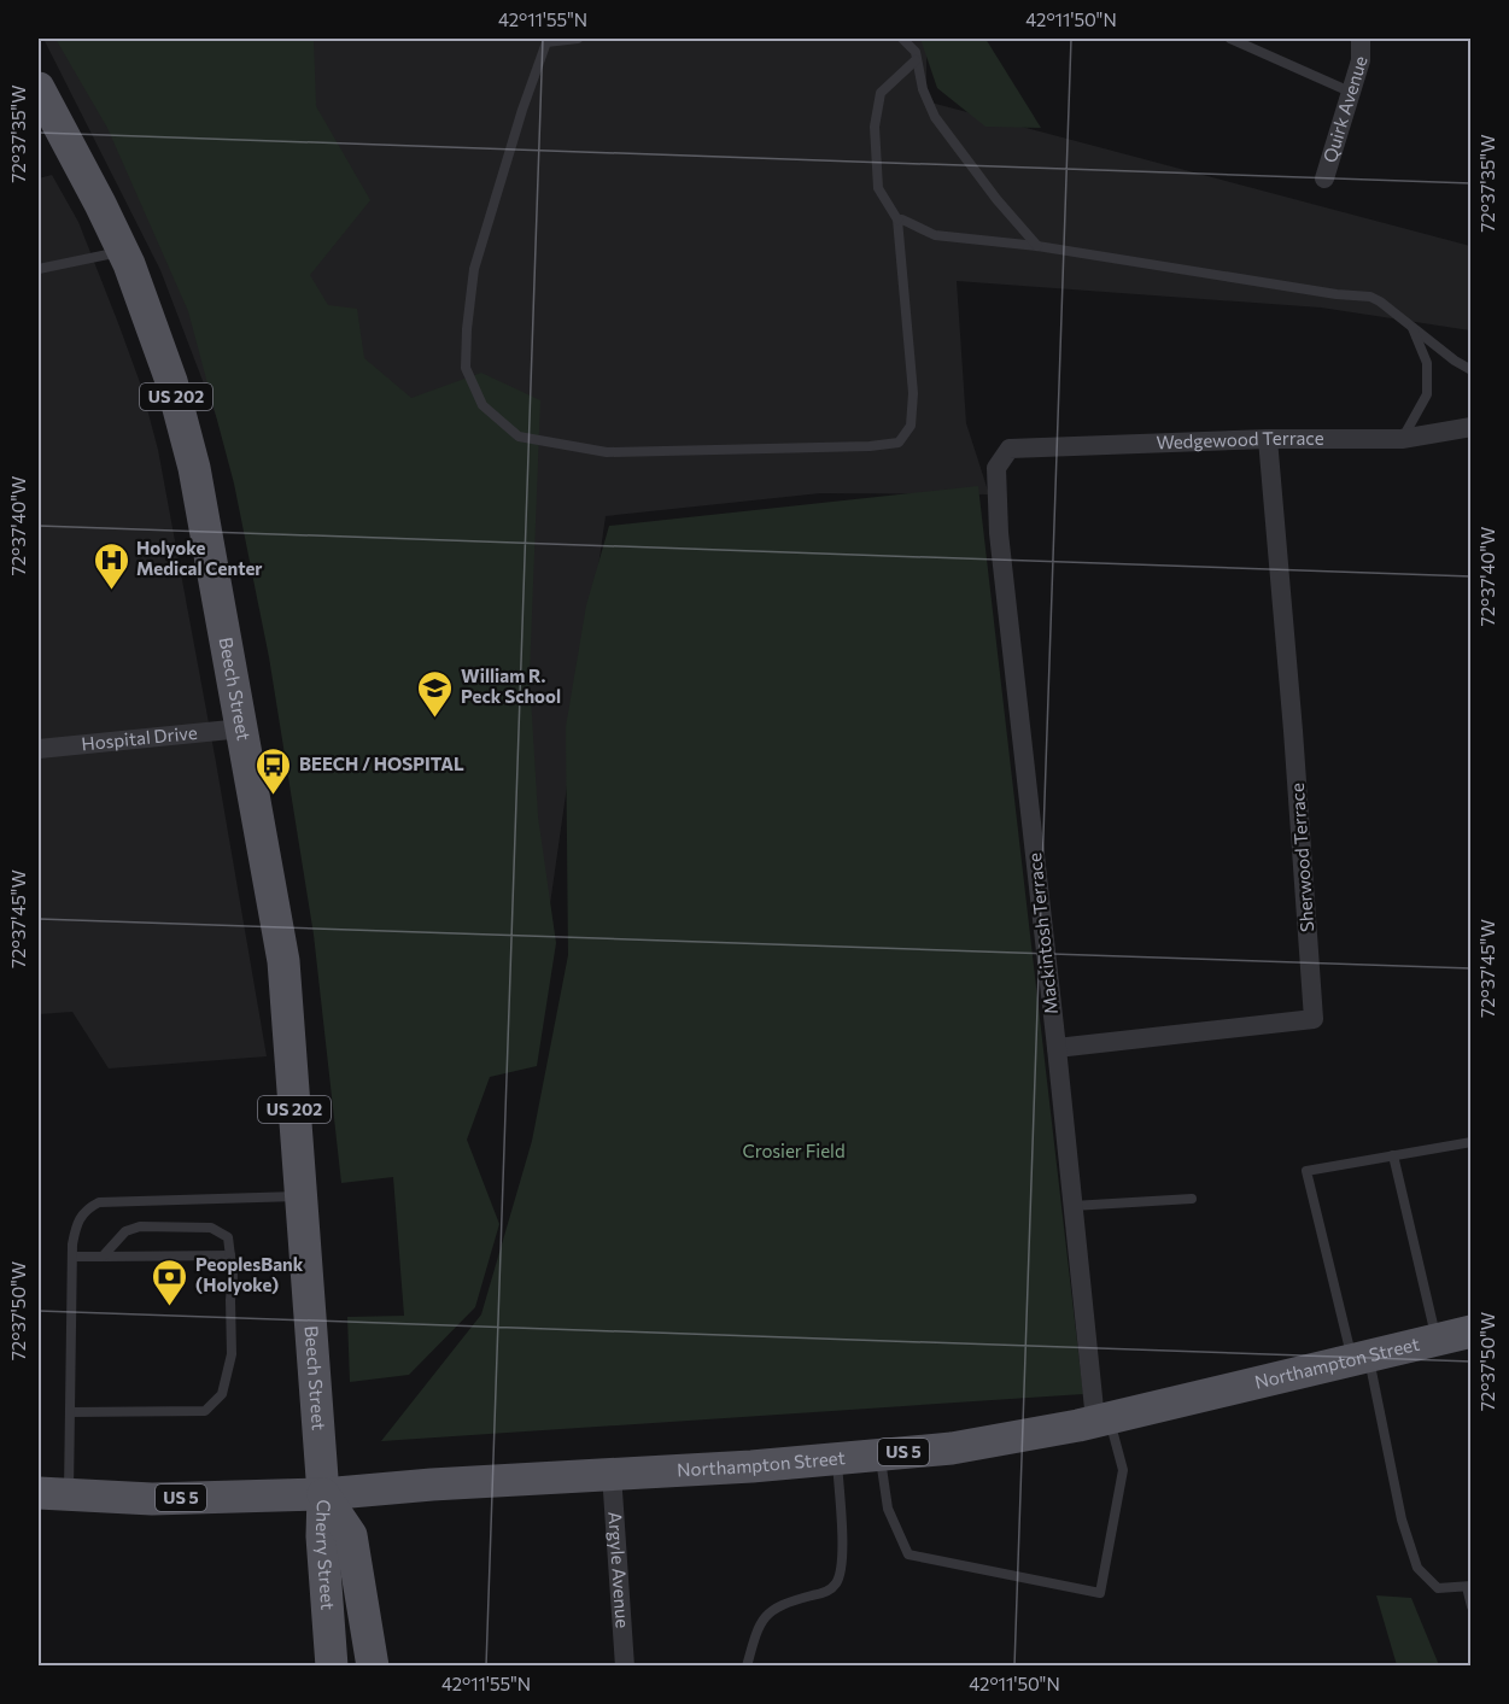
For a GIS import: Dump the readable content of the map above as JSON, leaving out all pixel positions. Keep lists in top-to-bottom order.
{
  "streets": {
    "main road": [
      "US 202",
      "Beech Street",
      "Northampton Street",
      "US 5",
      "Cherry Street"
    ],
    "street": [
      "Quirk Avenue",
      "Wedgewood Terrace",
      "Hospital Drive",
      "Sherwood Terrace",
      "Mackintosh Terrace",
      "Argyle Avenue"
    ]
  },
  "crossings": [
    ["Wedgewood Terrace", "Sherwood Terrace"],
    ["Wedgewood Terrace", "Mackintosh Terrace"],
    ["Beech Street", "Hospital Drive"],
    ["Beech Street", "Northampton Street"],
    ["Beech Street", "Cherry Street"],
    ["Sherwood Terrace", "Mackintosh Terrace"],
    ["Mackintosh Terrace", "Northampton Street"],
    ["Northampton Street", "Cherry Street"],
    ["Northampton Street", "Argyle Avenue"]
  ],
  "parks": ["Crosier Field"],
  "places": {
    "hospital": ["Holyoke Medical Center"],
    "school or university": ["William R. Peck School"],
    "bus stop": ["BEECH / HOSPITAL"],
    "bank": ["PeoplesBank (Holyoke)"]
  },
  "coordinates": [
    "42°11'55\"N",
    "42°11'50\"N",
    "72°37'35\"W",
    "72°37'40\"W",
    "72°37'45\"W",
    "72°37'50\"W"
  ]
}
